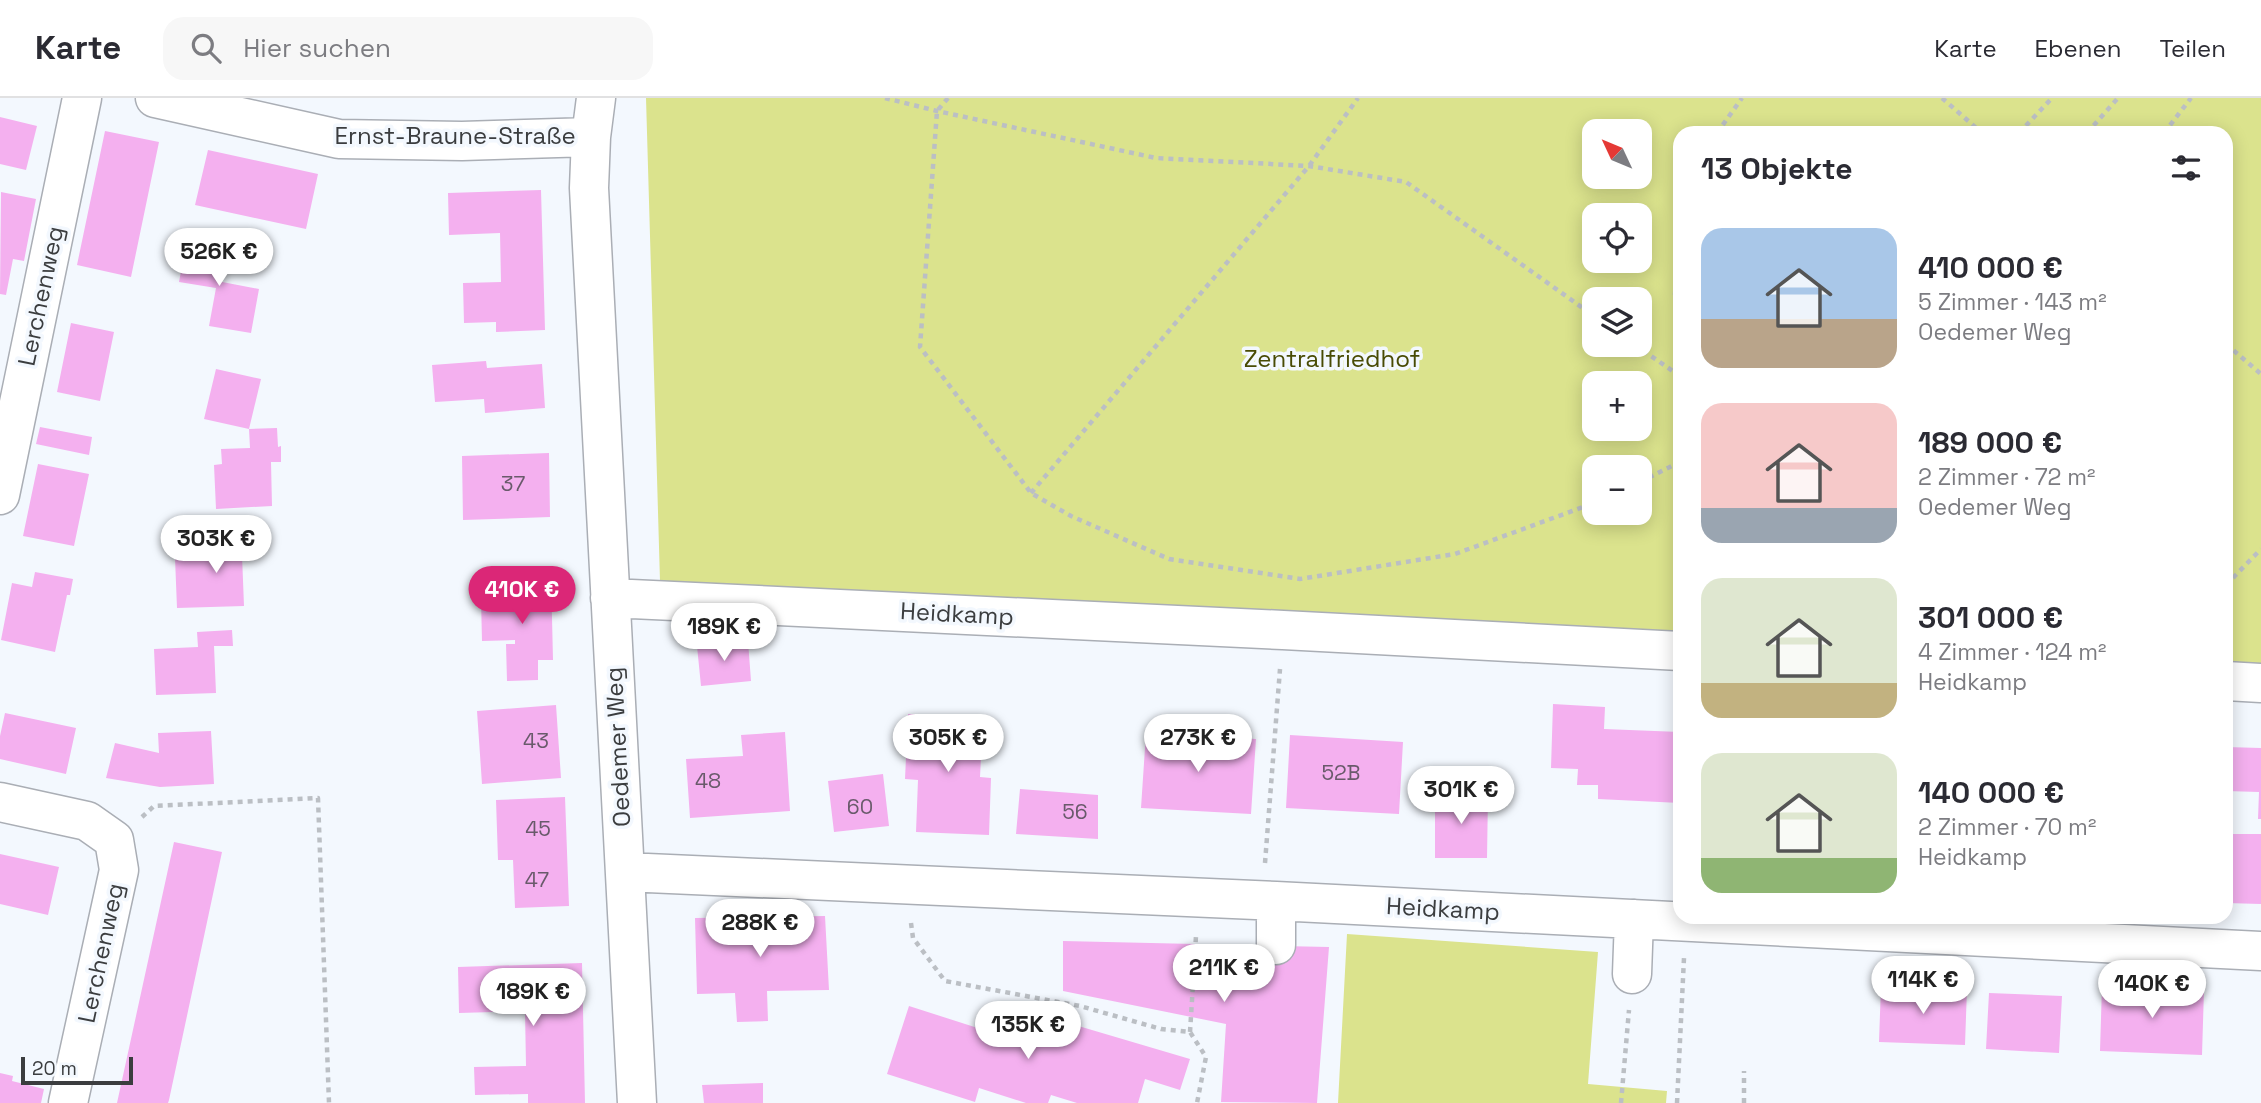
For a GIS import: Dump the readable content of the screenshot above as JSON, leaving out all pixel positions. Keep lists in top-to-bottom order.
{
  "streets": {
    "street": [
      "Ernst-Braune-Straße",
      "Lerchenweg",
      "Heidkamp",
      "Oedemer Weg"
    ]
  },
  "crossings": [
    ["Ernst-Braune-Straße", "Oedemer Weg"],
    ["Heidkamp", "Oedemer Weg"]
  ],
  "parks": ["Zentralfriedhof"],
  "house_numbers": [
    "37",
    "43",
    "52B",
    "48",
    "60",
    "56",
    "45",
    "47"
  ],
  "scale_bar": "20 m",
  "north": "top left",
  "page": {
    "header": "Karte",
    "search": "Hier suchen",
    "nav": ["Karte", "Ebenen", "Teilen"],
    "map_buttons": ["+", "−"],
    "heading": "13 Objekte",
    "list": [
      {
        "name": "410 000 €",
        "note": "5 Zimmer · 143 m² · Oedemer Weg"
      },
      {
        "name": "189 000 €",
        "note": "2 Zimmer · 72 m² · Oedemer Weg"
      },
      {
        "name": "301 000 €",
        "note": "4 Zimmer · 124 m² · Heidkamp"
      },
      {
        "name": "140 000 €",
        "note": "2 Zimmer · 70 m² · Heidkamp"
      }
    ],
    "price": [
      "526K €",
      "303K €",
      "410K €",
      "189K €",
      "305K €",
      "273K €",
      "301K €",
      "288K €",
      "211K €",
      "114K €",
      "140K €",
      "189K €",
      "135K €"
    ],
    "scale": "20 m"
  }
}
